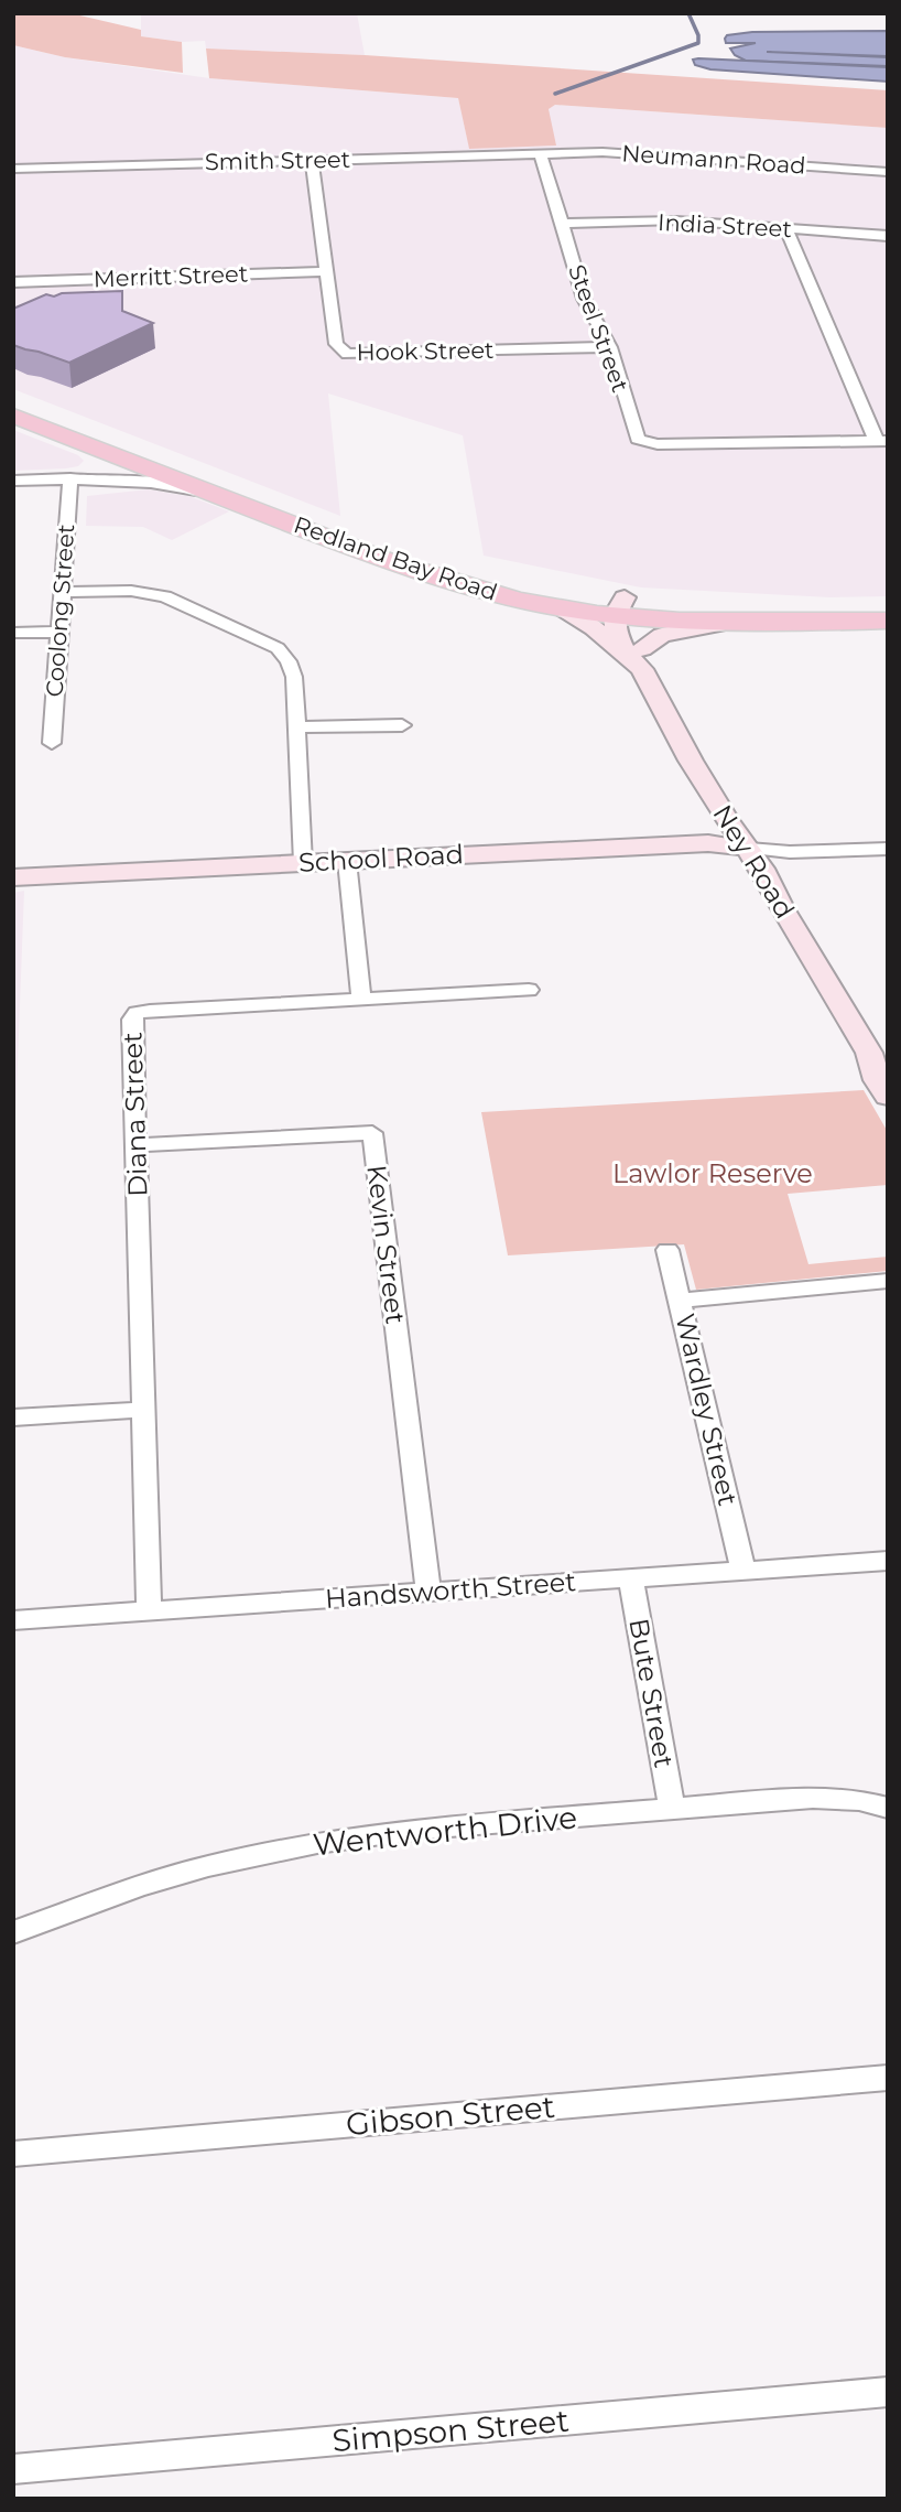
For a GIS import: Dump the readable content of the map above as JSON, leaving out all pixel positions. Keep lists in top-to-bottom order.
{
  "streets": {
    "main road": ["Redland Bay Road", "School Road", "Ney Road"],
    "street": [
      "Neumann Road",
      "Smith Street",
      "India Street",
      "Merritt Street",
      "Steel Street",
      "Hook Street",
      "Coolong Street",
      "Diana Street",
      "Kevin Street",
      "Wardley Street",
      "Handsworth Street",
      "Bute Street",
      "Wentworth Drive",
      "Gibson Street",
      "Simpson Street"
    ]
  },
  "crossings": [
    ["Neumann Road", "Smith Street"],
    ["Neumann Road", "Steel Street"],
    ["Smith Street", "Steel Street"],
    ["Smith Street", "Hook Street"],
    ["India Street", "Steel Street"],
    ["Merritt Street", "Hook Street"],
    ["Steel Street", "Hook Street"],
    ["Redland Bay Road", "Ney Road"],
    ["School Road", "Ney Road"],
    ["Diana Street", "Kevin Street"],
    ["Diana Street", "Handsworth Street"],
    ["Kevin Street", "Handsworth Street"],
    ["Wardley Street", "Handsworth Street"],
    ["Handsworth Street", "Bute Street"],
    ["Bute Street", "Wentworth Drive"]
  ],
  "parks": ["Lawlor Reserve"]
}
